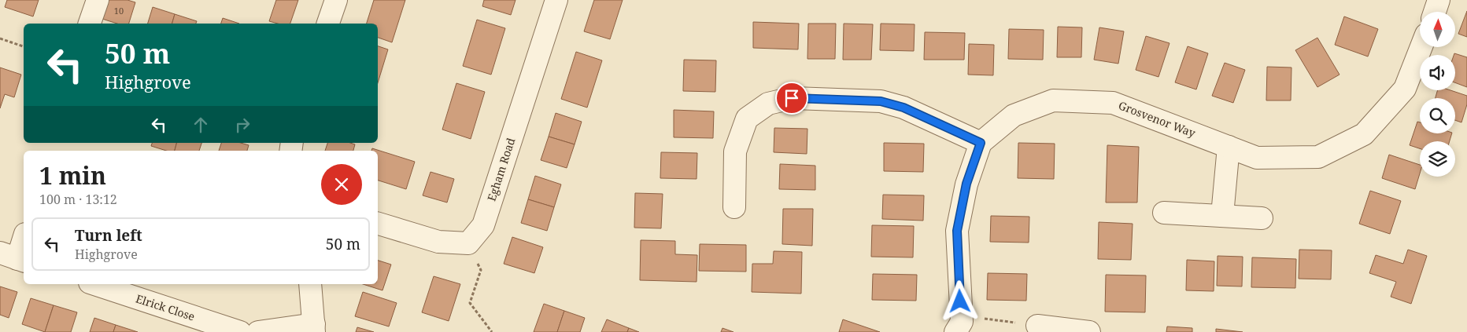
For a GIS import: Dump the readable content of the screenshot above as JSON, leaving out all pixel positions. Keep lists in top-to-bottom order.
{
  "streets": {
    "street": ["Grosvenor Way", "Egham Road", "Elrick Close"]
  },
  "house_numbers": ["10"],
  "north": "top",
  "page": {
    "turn": ["50 m", "Highgrove"],
    "heading": ["1 min", "100 m · 13:12"],
    "list": [
      {
        "name": "Turn left",
        "note": "Highgrove",
        "value": "50 m"
      }
    ]
  }
}
